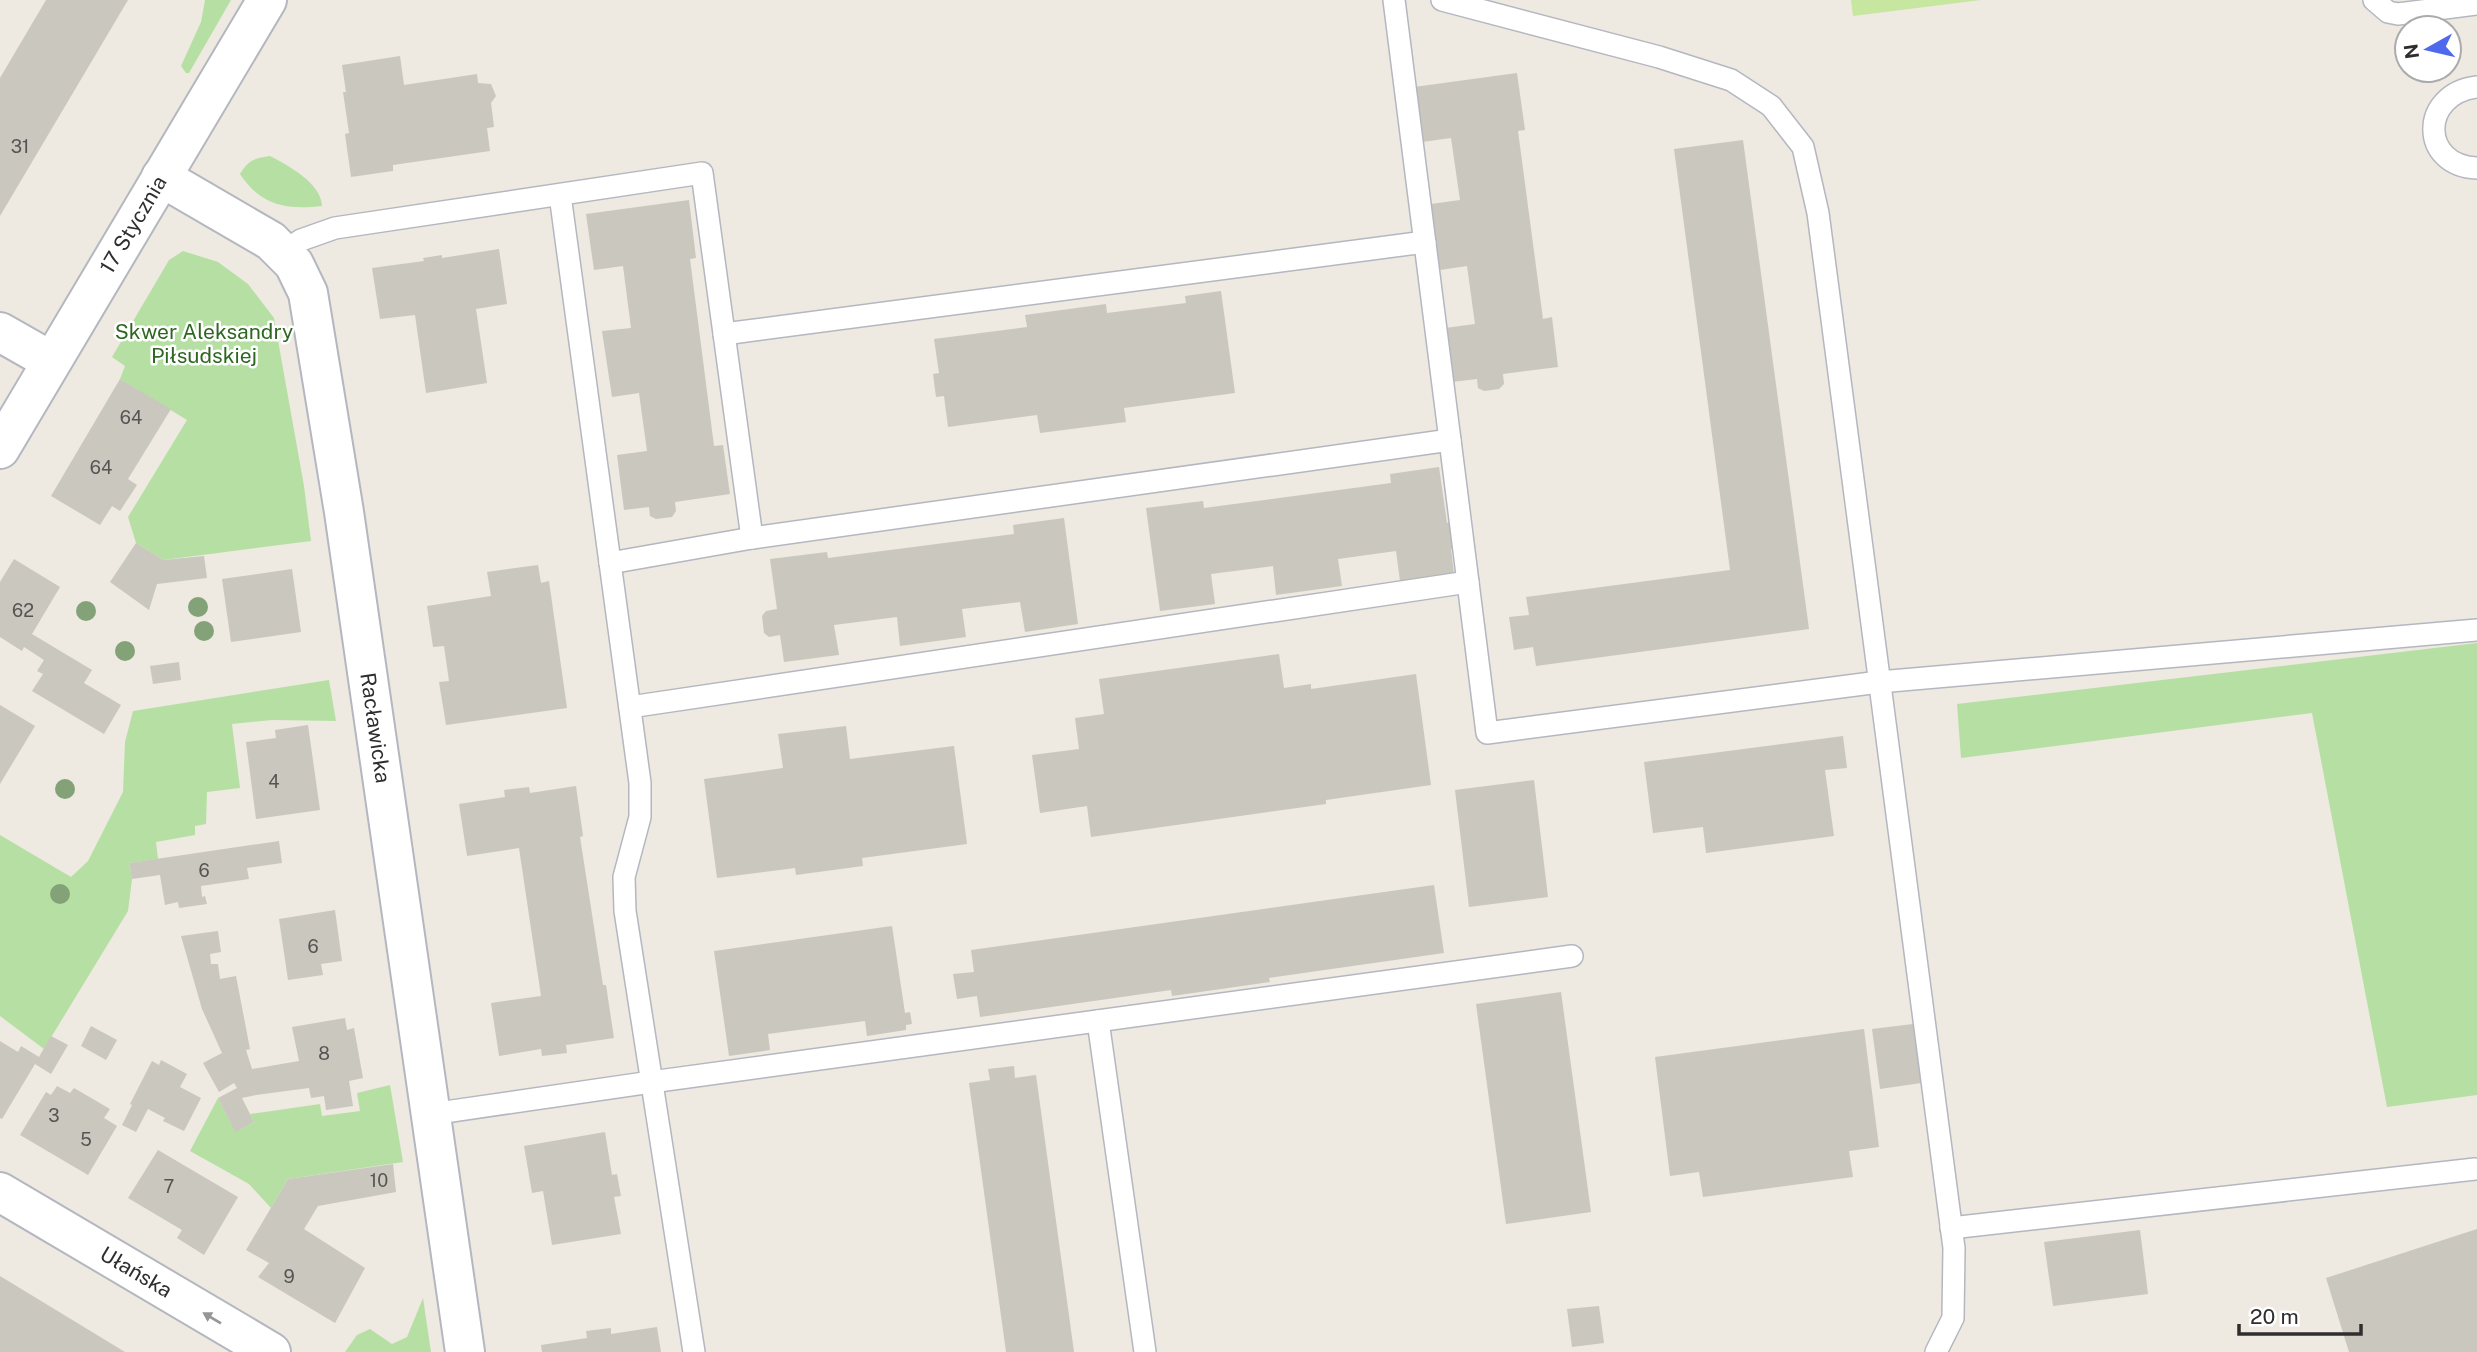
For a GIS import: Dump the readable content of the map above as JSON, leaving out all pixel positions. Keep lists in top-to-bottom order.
{
  "streets": {
    "street": ["17 Stycznia", "Racławicka", "Ułańska"]
  },
  "crossings": [
    ["17 Stycznia", "Racławicka"]
  ],
  "one_way": ["Ułańska"],
  "parks": ["Skwer Aleksandry Piłsudskiej"],
  "house_numbers": [
    "31",
    "64",
    "64",
    "62",
    "4",
    "6",
    "6",
    "8",
    "3",
    "5",
    "10",
    "7",
    "9"
  ],
  "scale_bar": "20 m",
  "north": "left"
}
